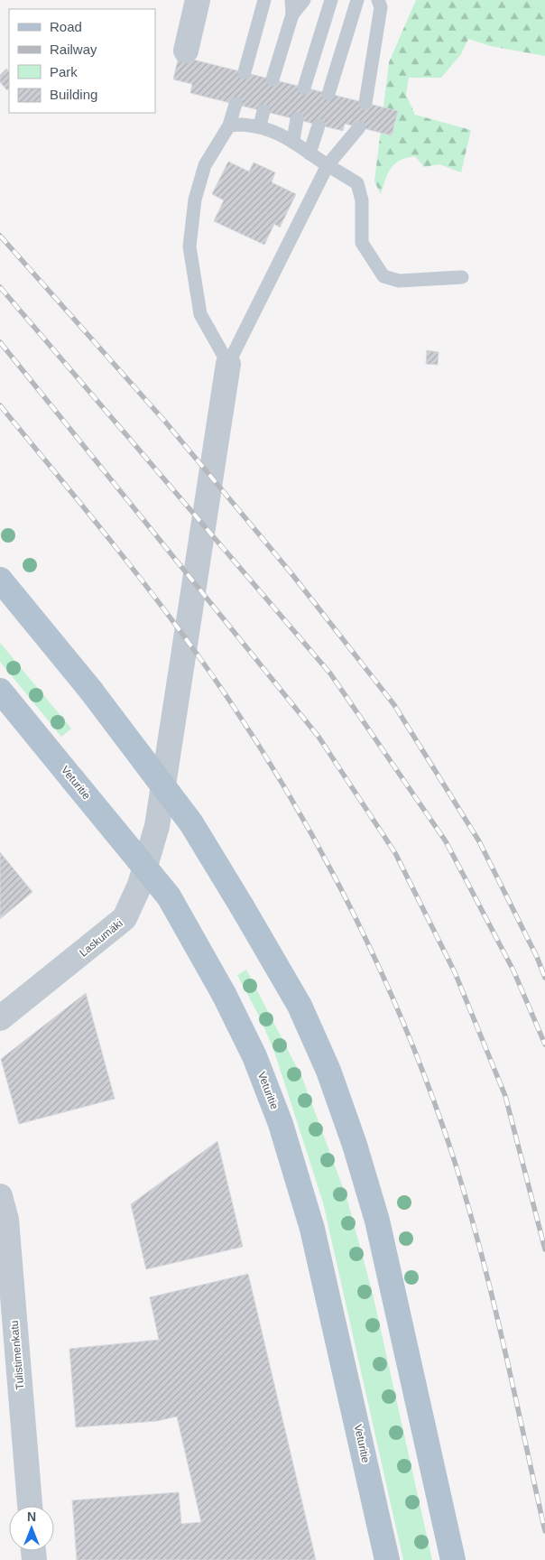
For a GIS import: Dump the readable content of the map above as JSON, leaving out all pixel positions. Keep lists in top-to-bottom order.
{
  "streets": {
    "main road": ["Veturitie"],
    "street": ["Laskumäki", "Tulistimenkatu"]
  },
  "legend": [
    "Road",
    "Railway",
    "Park",
    "Building"
  ],
  "north": "top"
}
